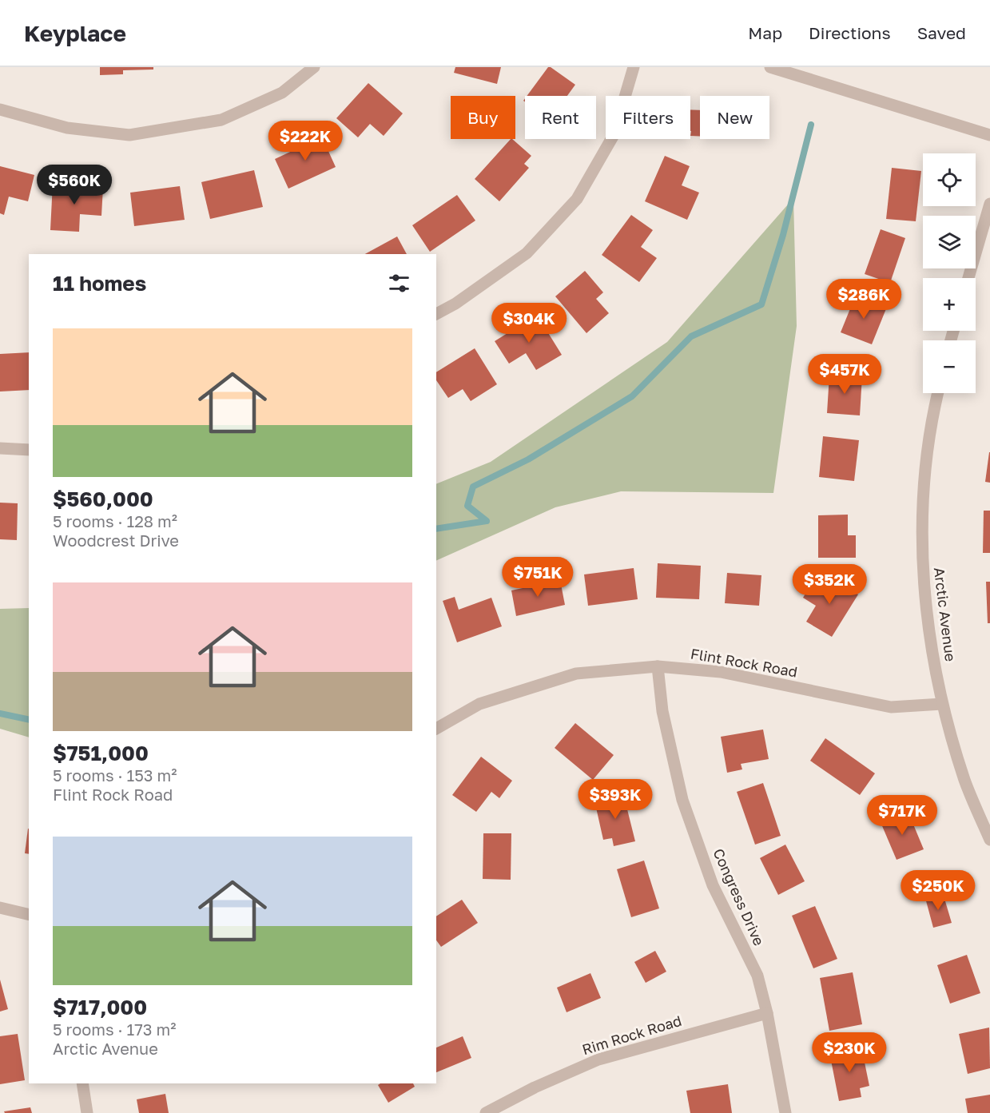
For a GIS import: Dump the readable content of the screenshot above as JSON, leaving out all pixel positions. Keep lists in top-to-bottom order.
{
  "streets": {
    "street": [
      "Arctic Avenue",
      "Flint Rock Road",
      "Congress Drive",
      "Rim Rock Road"
    ]
  },
  "crossings": [
    ["Arctic Avenue", "Flint Rock Road"],
    ["Flint Rock Road", "Congress Drive"],
    ["Congress Drive", "Rim Rock Road"]
  ],
  "page": {
    "header": "Keyplace",
    "nav": ["Map", "Directions", "Saved"],
    "chip": [
      "Buy",
      "Rent",
      "Filters",
      "New"
    ],
    "price": [
      "$222K",
      "$560K",
      "$286K",
      "$304K",
      "$457K",
      "$751K",
      "$352K",
      "$393K",
      "$717K",
      "$250K",
      "$230K"
    ],
    "map_buttons": ["+", "−"],
    "heading": "11 homes",
    "list": [
      {
        "name": "$560,000",
        "note": "5 rooms · 128 m² · Woodcrest Drive"
      },
      {
        "name": "$751,000",
        "note": "5 rooms · 153 m² · Flint Rock Road"
      },
      {
        "name": "$717,000",
        "note": "5 rooms · 173 m² · Arctic Avenue"
      }
    ]
  }
}
